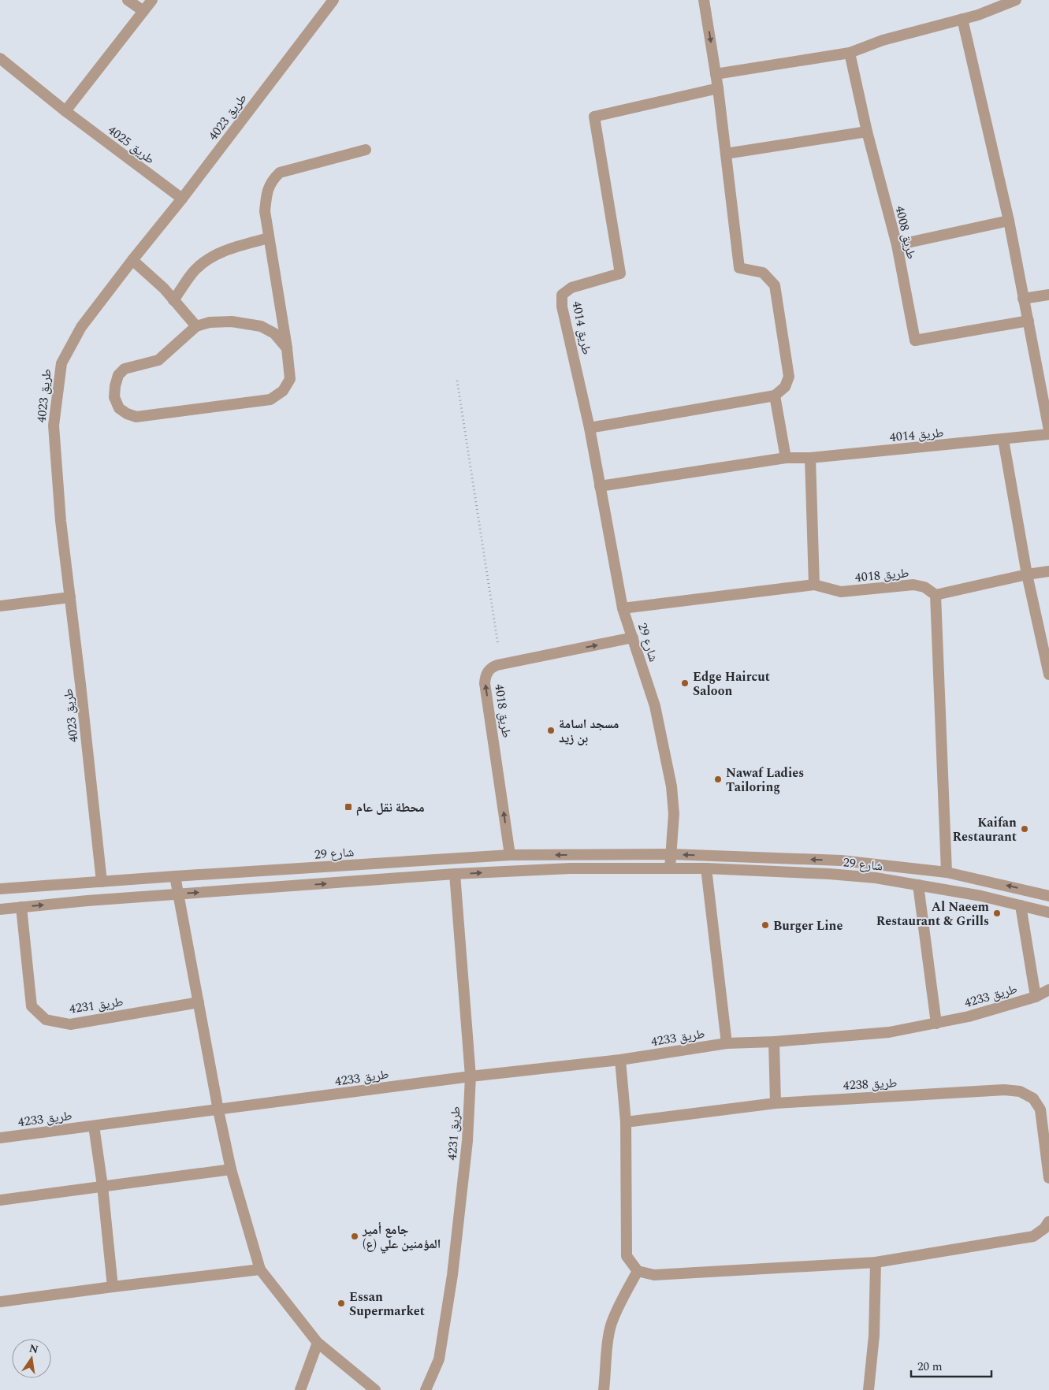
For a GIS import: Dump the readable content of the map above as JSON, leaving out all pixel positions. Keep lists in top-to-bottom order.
{
  "streets": {
    "street": [
      "طريق 4023",
      "طريق 4025",
      "طريق 4008",
      "طريق 4014",
      "طريق 4018",
      "شارع 29",
      "طريق 4233",
      "طريق 4231",
      "طريق 4238"
    ]
  },
  "crossings": [
    ["طريق 4023", "طريق 4025"],
    ["طريق 4023", "شارع 29"],
    ["طريق 4014", "شارع 29"],
    ["طريق 4018", "شارع 29"],
    ["شارع 29", "طريق 4231"],
    ["طريق 4233", "طريق 4231"]
  ],
  "places": {
    "other": [
      "Edge Haircut Saloon",
      "مسجد اسامة بن زيد",
      "Nawaf Ladies Tailoring",
      "Kaifan Restaurant",
      "Al Naeem Restaurant & Grills",
      "Burger Line",
      "جامع أمير المؤمنين علي (ع)",
      "Essan Supermarket"
    ],
    "transit": ["محطة نقل عام"]
  },
  "scale_bar": "20 m",
  "north": "top"
}
